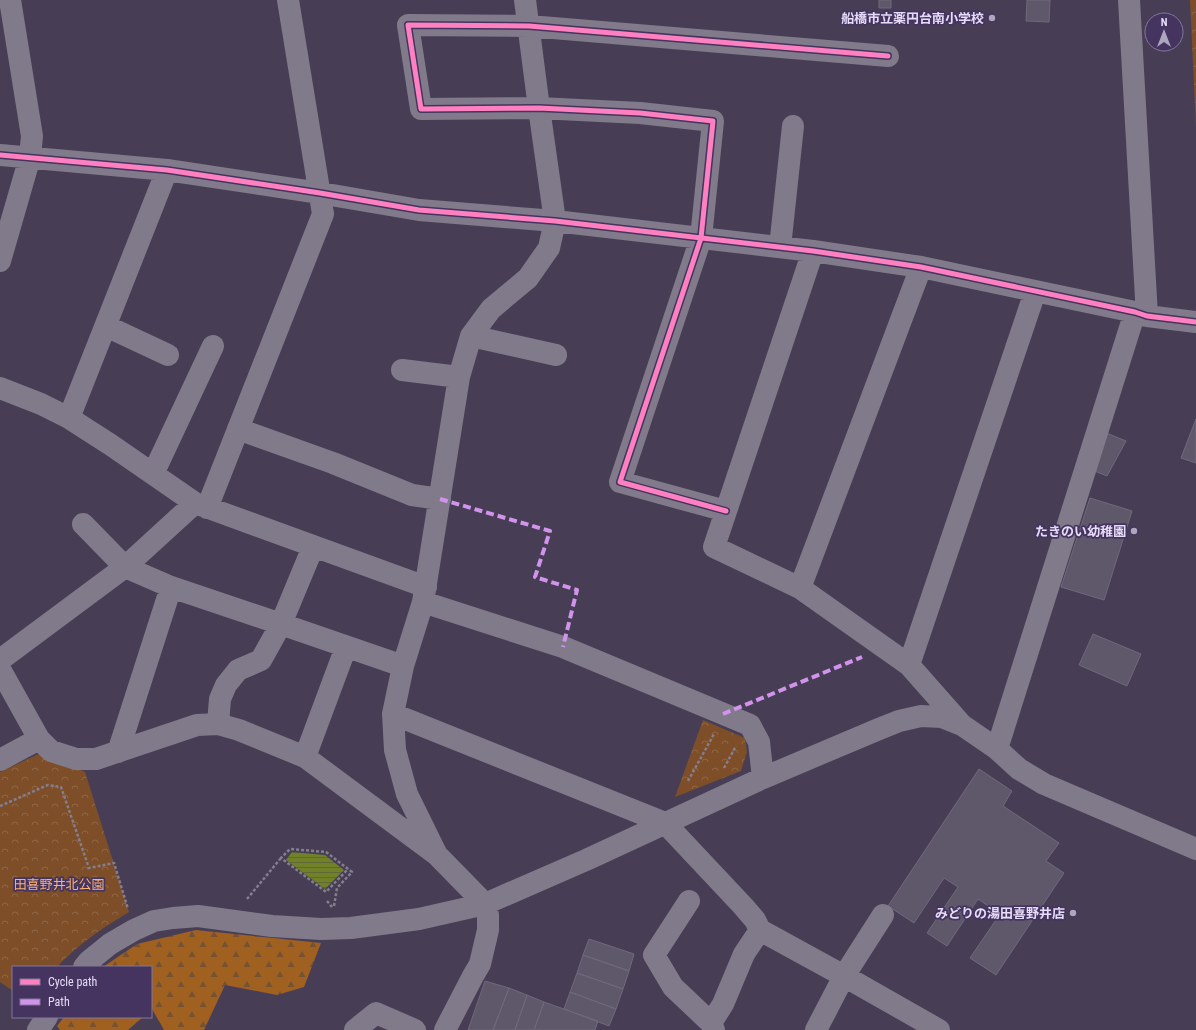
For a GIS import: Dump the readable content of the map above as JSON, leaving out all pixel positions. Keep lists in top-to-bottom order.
{
  "parks": ["田喜野井北公園"],
  "places": ["船橋市立薬円台南小学校", "たきのい幼稚園", "みどりの湯田喜野井店"],
  "legend": ["Cycle path", "Path"],
  "north": "top"
}
